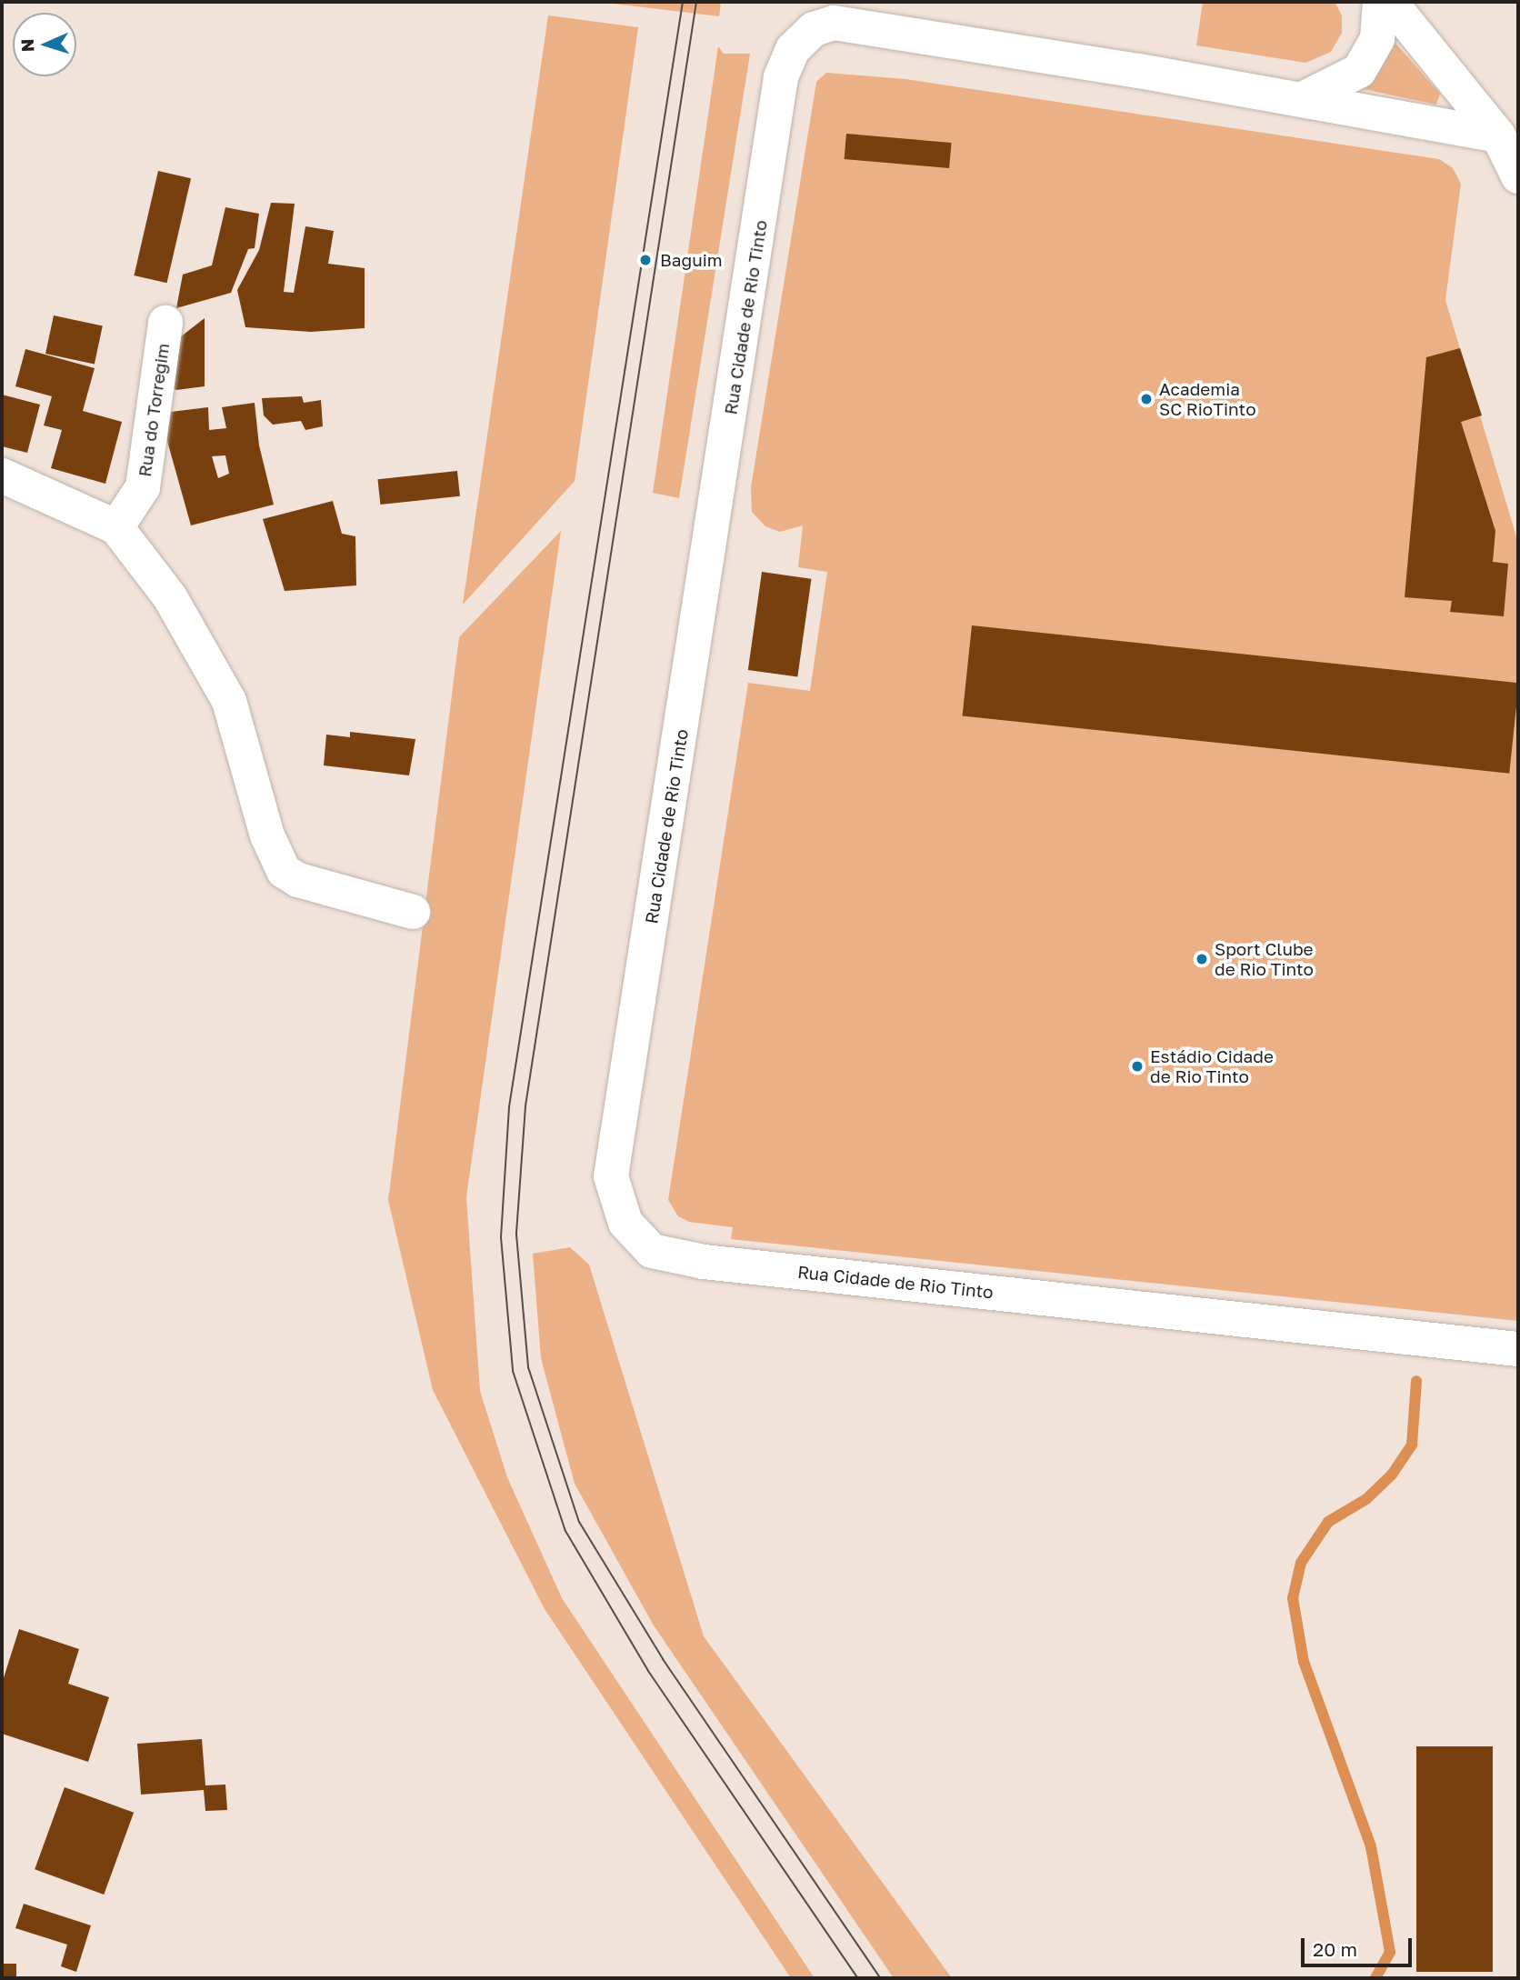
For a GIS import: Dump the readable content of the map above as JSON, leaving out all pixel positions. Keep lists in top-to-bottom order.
{
  "streets": {
    "street": ["Rua Cidade de Rio Tinto", "Rua do Torregim"]
  },
  "places": [
    "Baguim",
    "Academia SC RioTinto",
    "Sport Clube de Rio Tinto",
    "Estádio Cidade de Rio Tinto"
  ],
  "scale_bar": "20 m",
  "north": "left"
}
